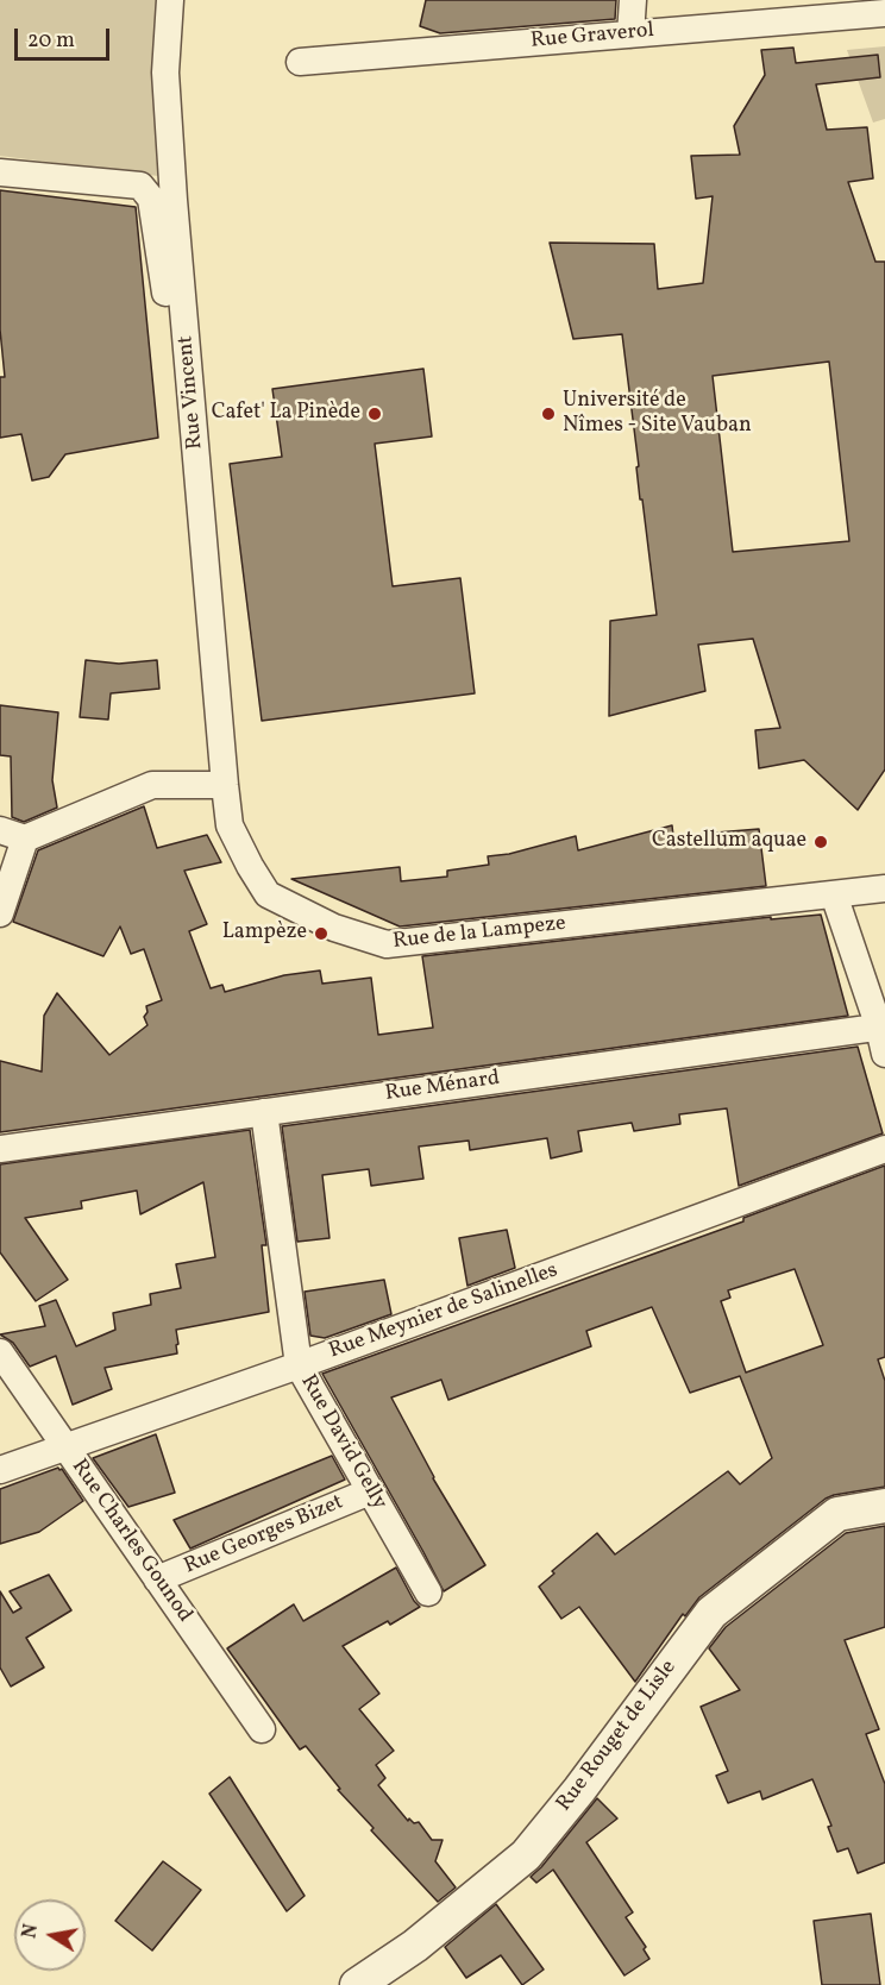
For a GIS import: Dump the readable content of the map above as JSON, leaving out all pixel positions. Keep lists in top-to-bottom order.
{
  "streets": {
    "street": [
      "Rue Graverol",
      "Rue Vincent",
      "Rue de la Lampeze",
      "Rue Ménard",
      "Rue Meynier de Salinelles",
      "Rue David Gelly",
      "Rue Georges Bizet",
      "Rue Charles Gounod",
      "Rue Rouget de Lisle"
    ]
  },
  "crossings": [
    ["Rue Vincent", "Rue de la Lampeze"],
    ["Rue Ménard", "Rue David Gelly"],
    ["Rue Meynier de Salinelles", "Rue David Gelly"],
    ["Rue Meynier de Salinelles", "Rue Charles Gounod"],
    ["Rue David Gelly", "Rue Georges Bizet"],
    ["Rue Georges Bizet", "Rue Charles Gounod"]
  ],
  "places": [
    "Cafet' La Pinède",
    "Université de Nîmes - Site Vauban",
    "Castellum aquae",
    "Lampèze"
  ],
  "scale_bar": "20 m",
  "north": "left"
}
